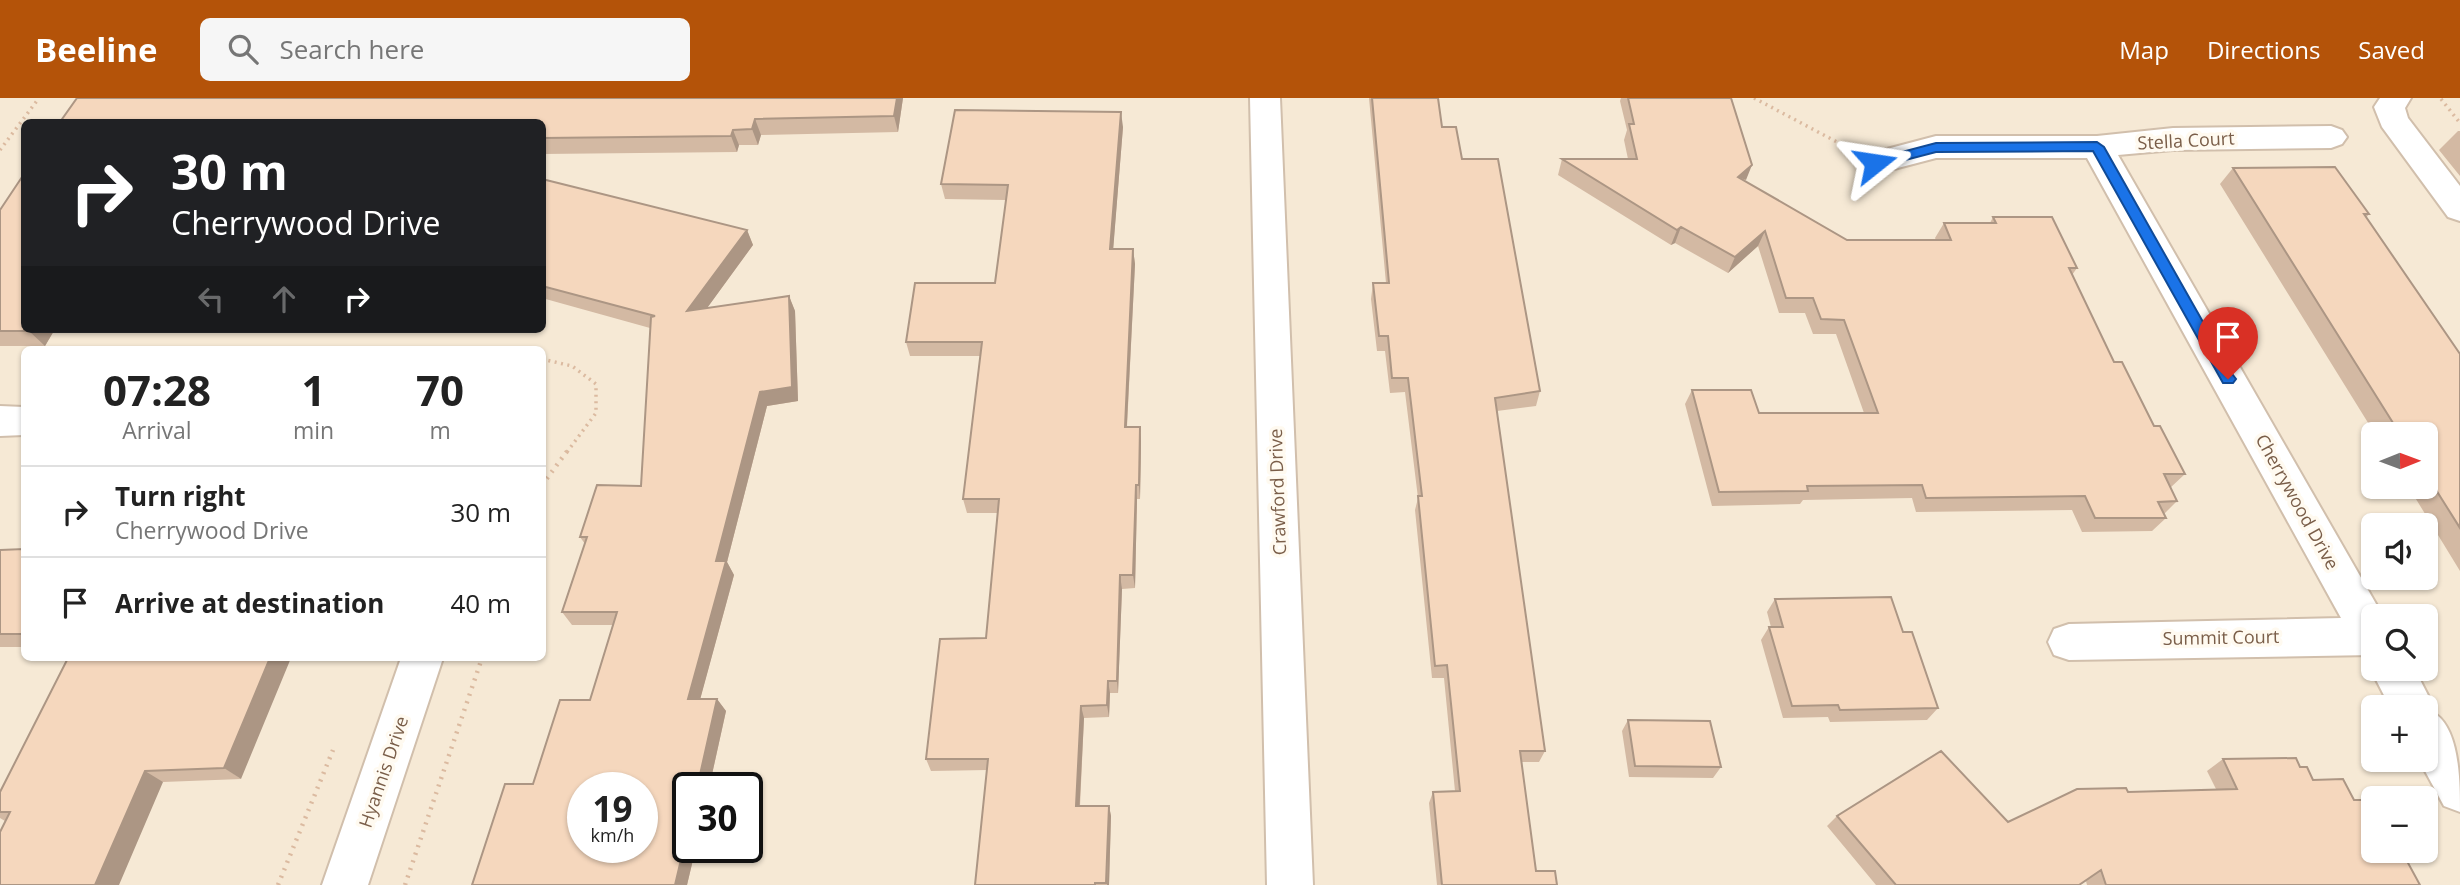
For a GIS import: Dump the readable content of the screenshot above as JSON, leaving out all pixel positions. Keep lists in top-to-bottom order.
{
  "streets": {
    "street": [
      "Stella Court",
      "Crawford Drive",
      "Cherrywood Drive",
      "Summit Court",
      "Hyannis Drive"
    ]
  },
  "crossings": [
    ["Stella Court", "Cherrywood Drive"]
  ],
  "north": "right",
  "page": {
    "header": "Beeline",
    "search": "Search here",
    "nav": ["Map", "Directions", "Saved"],
    "turn": ["30 m", "Cherrywood Drive"],
    "eta": [
      "07:28",
      "Arrival",
      "1",
      "min",
      "70",
      "m"
    ],
    "map_buttons": ["+", "−"],
    "list": [
      {
        "name": "Turn right",
        "note": "Cherrywood Drive",
        "value": "30 m"
      },
      {
        "name": "Arrive at destination",
        "value": "40 m"
      }
    ],
    "speed": "19 km/h",
    "limit": "30"
  }
}
